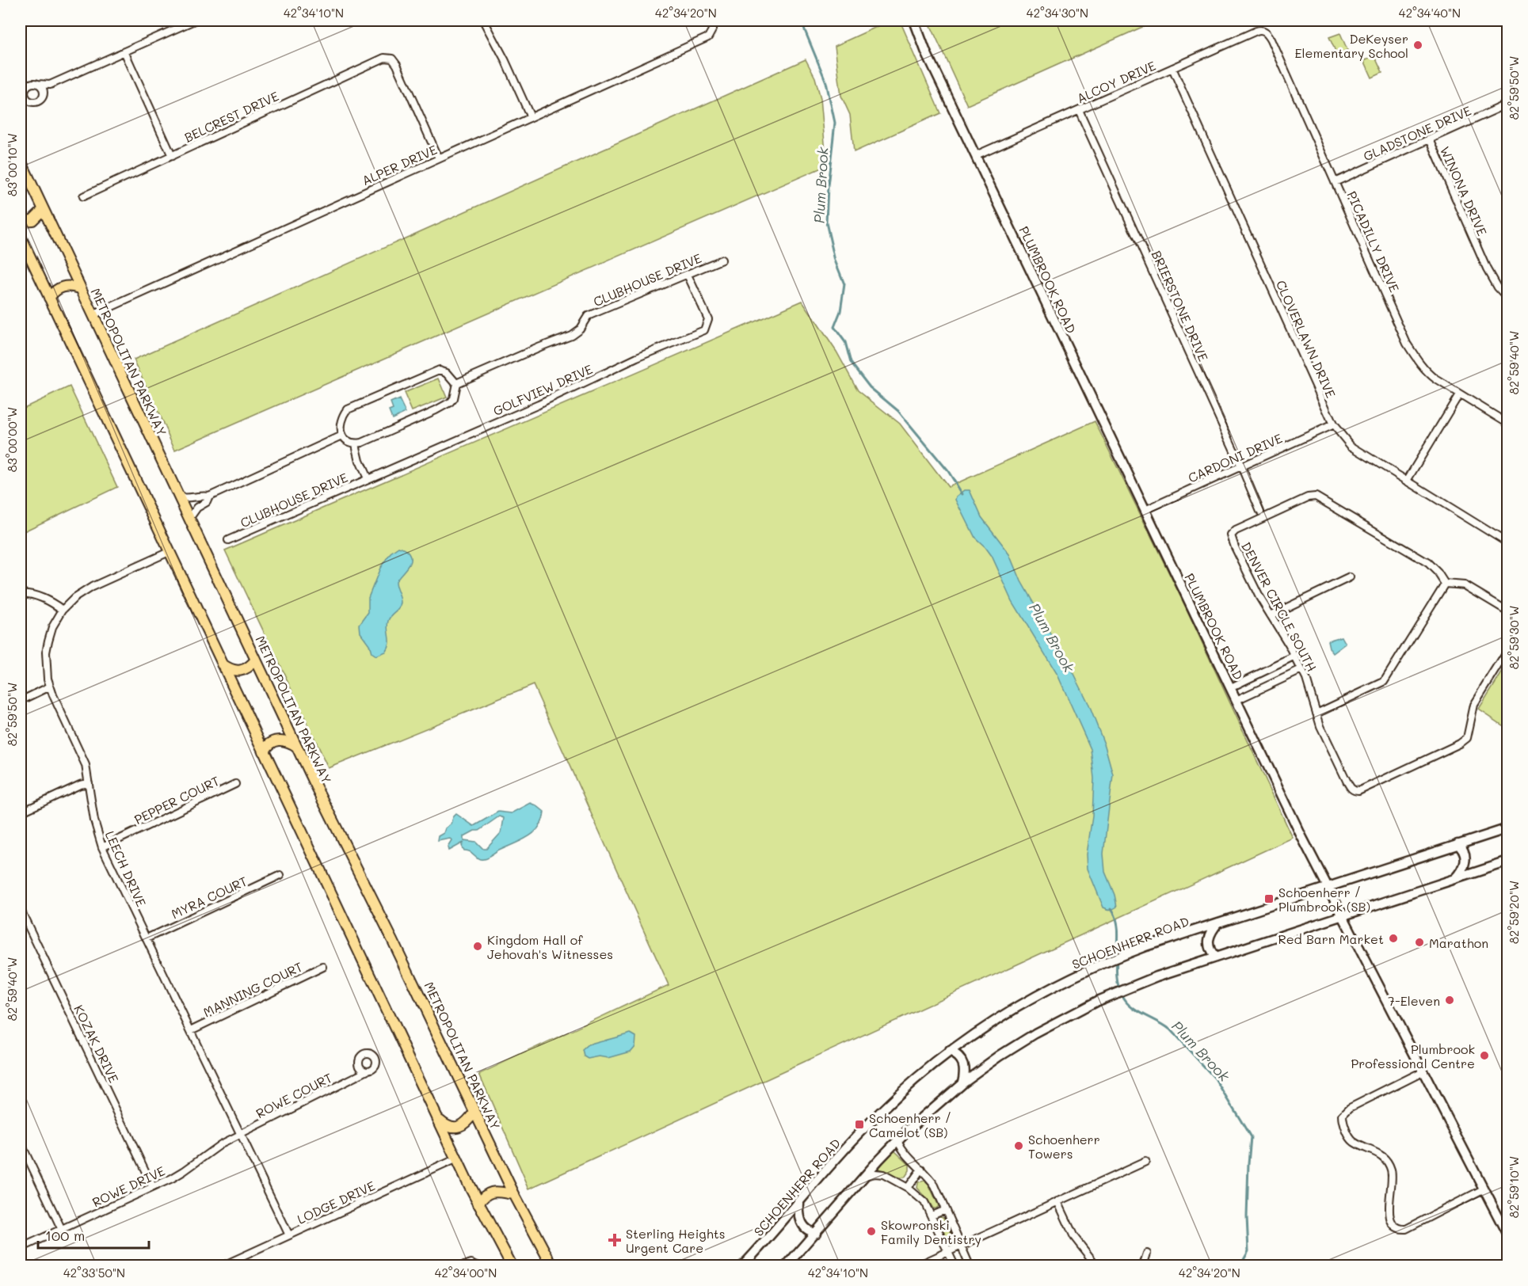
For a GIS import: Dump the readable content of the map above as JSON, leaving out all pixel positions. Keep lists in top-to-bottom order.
{
  "streets": {
    "main road": ["PLUMBROOK ROAD", "METROPOLITAN PARKWAY", "SCHOENHERR ROAD"],
    "street": [
      "ALCOY DRIVE",
      "BELCREST DRIVE",
      "GLADSTONE DRIVE",
      "ALPER DRIVE",
      "WINONA DRIVE",
      "PICADILLY DRIVE",
      "CLUBHOUSE DRIVE",
      "BRIERSTONE DRIVE",
      "CLOVERLAWN DRIVE",
      "GOLFVIEW DRIVE",
      "CARDONI DRIVE",
      "DENVER CIRCLE SOUTH",
      "PEPPER COURT",
      "LEECH DRIVE",
      "MYRA COURT",
      "MANNING COURT",
      "KOZAK DRIVE",
      "ROWE COURT",
      "ROWE DRIVE",
      "LODGE DRIVE"
    ]
  },
  "crossings": [
    ["ALCOY DRIVE", "PICADILLY DRIVE"],
    ["ALCOY DRIVE", "PLUMBROOK ROAD"],
    ["ALCOY DRIVE", "BRIERSTONE DRIVE"],
    ["ALCOY DRIVE", "CLOVERLAWN DRIVE"],
    ["BELCREST DRIVE", "ALPER DRIVE"],
    ["GLADSTONE DRIVE", "WINONA DRIVE"],
    ["GLADSTONE DRIVE", "PICADILLY DRIVE"],
    ["ALPER DRIVE", "METROPOLITAN PARKWAY"],
    ["CLUBHOUSE DRIVE", "GOLFVIEW DRIVE"],
    ["PLUMBROOK ROAD", "CARDONI DRIVE"],
    ["PLUMBROOK ROAD", "SCHOENHERR ROAD"],
    ["BRIERSTONE DRIVE", "CARDONI DRIVE"],
    ["CLOVERLAWN DRIVE", "CARDONI DRIVE"],
    ["PEPPER COURT", "LEECH DRIVE"],
    ["LEECH DRIVE", "MYRA COURT"],
    ["LEECH DRIVE", "MANNING COURT"],
    ["LEECH DRIVE", "ROWE COURT"],
    ["LEECH DRIVE", "ROWE DRIVE"],
    ["LEECH DRIVE", "LODGE DRIVE"],
    ["KOZAK DRIVE", "ROWE DRIVE"],
    ["ROWE COURT", "ROWE DRIVE"]
  ],
  "water": ["Plum Brook"],
  "places": {
    "other": [
      "DeKeyser Elementary School",
      "Red Barn Market",
      "Marathon",
      "Kingdom Hall of Jehovah's Witnesses",
      "7-Eleven",
      "Plumbrook Professional Centre",
      "Schoenherr Towers",
      "Skowronski Family Dentistry"
    ],
    "transit": ["Schoenherr / Plumbrook (SB)", "Schoenherr / Camelot (SB)"],
    "health": ["Sterling Heights Urgent Care"]
  },
  "scale_bar": "100 m",
  "coordinates": [
    "42°34'10\"N",
    "42°34'20\"N",
    "42°34'30\"N",
    "42°34'40\"N",
    "82°59'50\"W",
    "83°00'10\"W",
    "82°59'40\"W",
    "83°00'00\"W",
    "82°59'30\"W",
    "82°59'20\"W",
    "82°59'10\"W",
    "42°33'50\"N",
    "42°34'00\"N"
  ]
}
